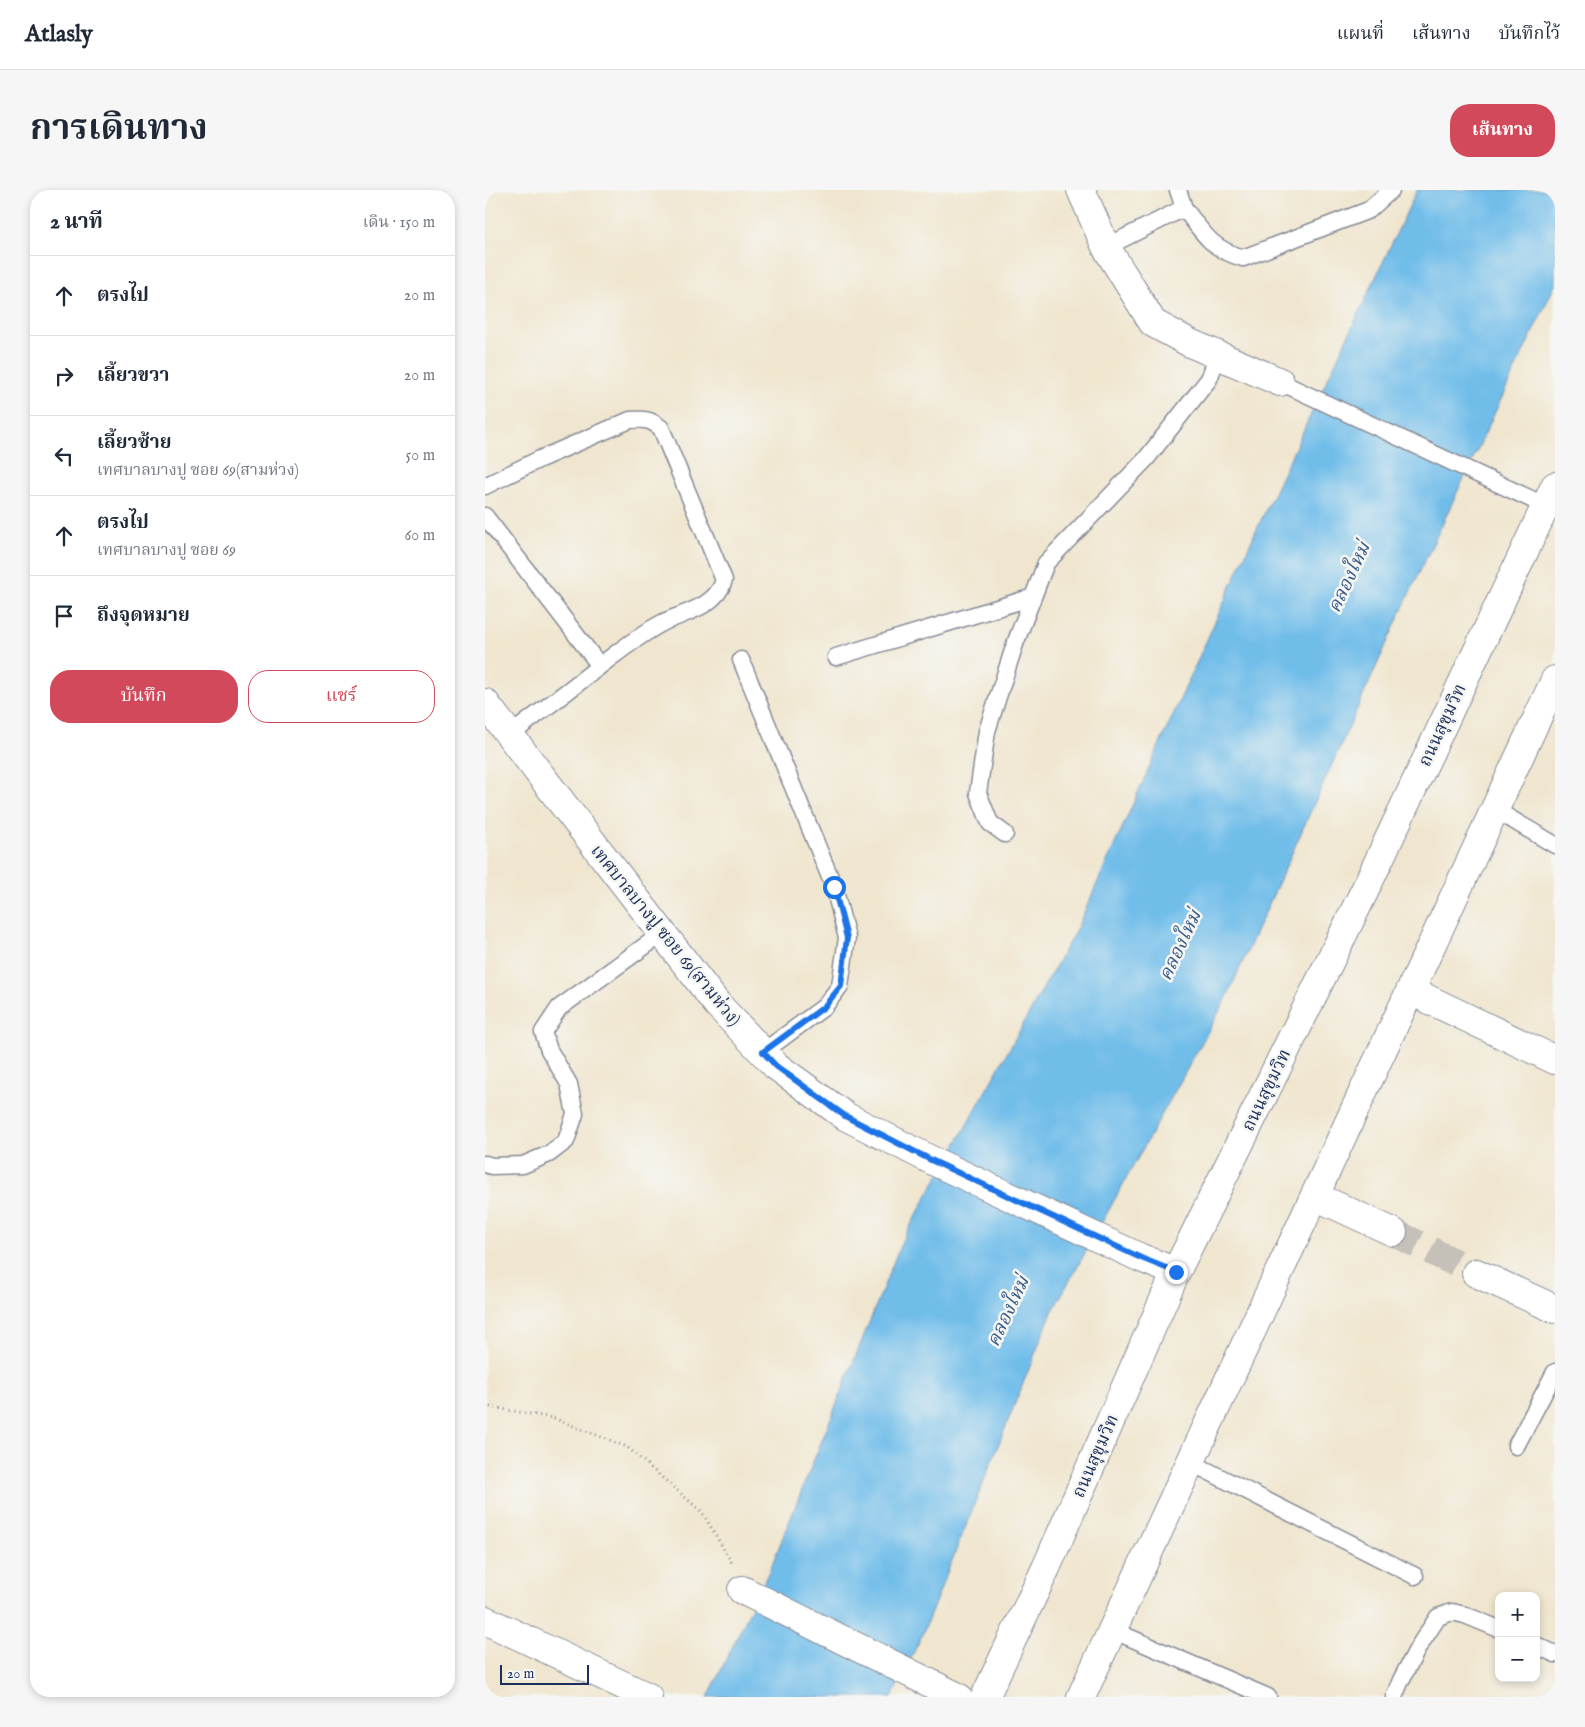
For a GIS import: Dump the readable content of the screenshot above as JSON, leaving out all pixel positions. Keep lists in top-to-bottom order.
{
  "streets": {
    "main road": ["ถนนสุขุมวิท", "เทศบาลบางปู ซอย 69(สามห่วง)"]
  },
  "crossings": [
    ["ถนนสุขุมวิท", "เทศบาลบางปู ซอย 69(สามห่วง)"]
  ],
  "water": ["คลองใหม่"],
  "scale_bar": "20 m",
  "page": {
    "header": "Atlasly",
    "nav": ["แผนที่", "เส้นทาง", "บันทึกไว้"],
    "title": "การเดินทาง",
    "buttons": [
      "เส้นทาง",
      ["บันทึก", "แชร์"]
    ],
    "heading": ["2 นาที", "เดิน · 150 m"],
    "list": [
      ["ตรงไป", "20 m"],
      ["เลี้ยวขวา", "20 m"],
      ["เลี้ยวซ้าย", "เทศบาลบางปู ซอย 69(สามห่วง)", "50 m"],
      ["ตรงไป", "เทศบาลบางปู ซอย 69", "60 m"],
      "ถึงจุดหมาย"
    ],
    "map_buttons": ["+", "−"],
    "scale": "20 m"
  }
}
